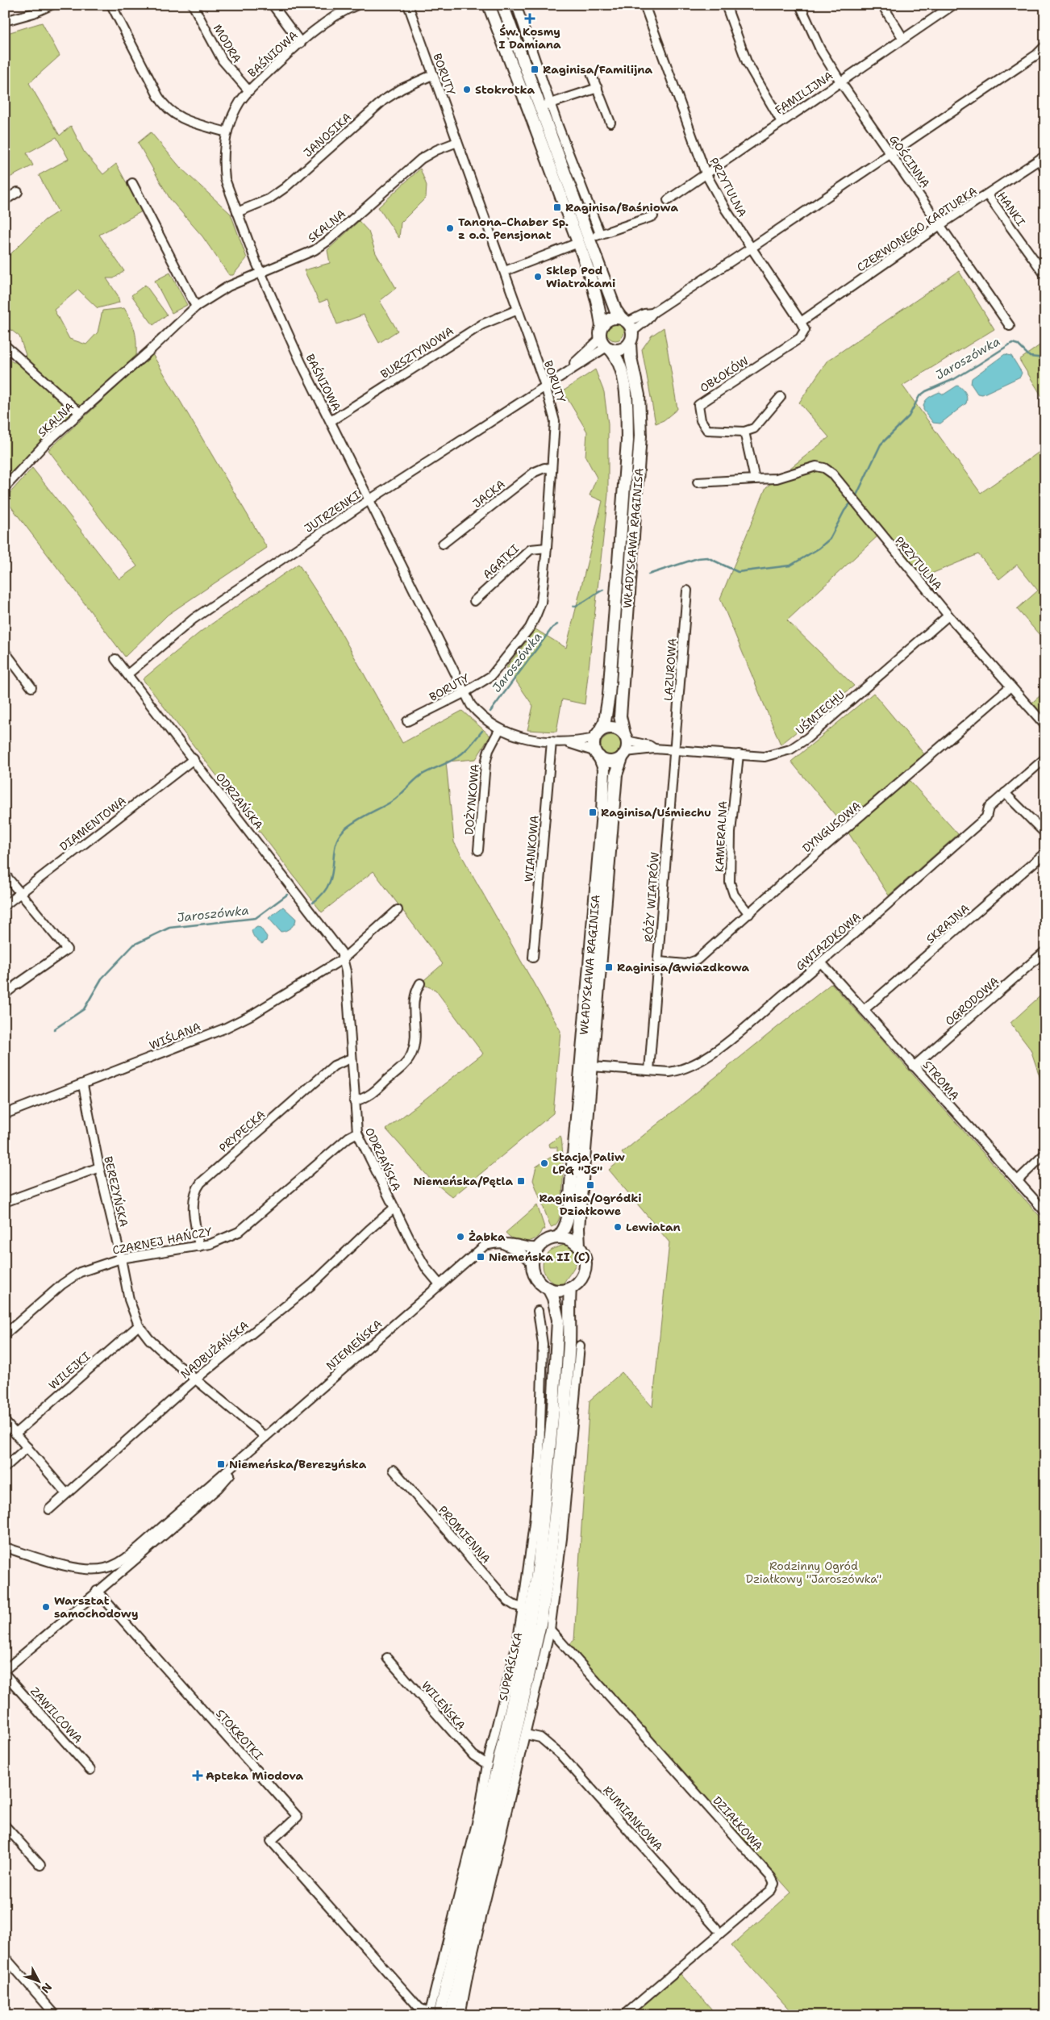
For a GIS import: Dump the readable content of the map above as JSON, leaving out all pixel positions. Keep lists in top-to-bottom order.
{
  "streets": {
    "main road": ["WŁADYSŁAWA RAGINISA"],
    "street": [
      "MODRA",
      "BAŚNIOWA",
      "BORUTY",
      "FAMILIJNA",
      "JANOSIKA",
      "GOŚCINNA",
      "PRZYTULNA",
      "HANKI",
      "SKALNA",
      "CZERWONEGO KAPTURKA",
      "BURSZTYNOWA",
      "OBŁOKÓW",
      "JACKA",
      "JUTRZENKI",
      "AGATKI",
      "LAZUROWA",
      "UŚMIECHU",
      "DOŻYNKOWA",
      "ODRZAŃSKA",
      "DIAMENTOWA",
      "DYNGUSOWA",
      "KAMERALNA",
      "WIANKOWA",
      "RÓŻY WIATRÓW",
      "SKRAJNA",
      "GWIAZDKOWA",
      "OGRODOWA",
      "WIŚLANA",
      "STROMA",
      "PRYPECKA",
      "BEREZYŃSKA",
      "CZARNEJ HAŃCZY",
      "NIEMEŃSKA",
      "NADBUŻAŃSKA",
      "WILEJKI",
      "PROMIENNA",
      "SUPRAŚLSKA",
      "WILEŃSKA",
      "ZAWILCOWA",
      "STOKROTKI",
      "RUMIANKOWA",
      "DZIAŁKOWA"
    ]
  },
  "crossings": [
    ["MODRA", "BAŚNIOWA"],
    ["BAŚNIOWA", "BORUTY"],
    ["BAŚNIOWA", "JANOSIKA"],
    ["BAŚNIOWA", "SKALNA"],
    ["BAŚNIOWA", "BURSZTYNOWA"],
    ["BAŚNIOWA", "JUTRZENKI"],
    ["BAŚNIOWA", "WŁADYSŁAWA RAGINISA"],
    ["BAŚNIOWA", "UŚMIECHU"],
    ["BAŚNIOWA", "DOŻYNKOWA"],
    ["BAŚNIOWA", "WIANKOWA"],
    ["BORUTY", "JANOSIKA"],
    ["BORUTY", "SKALNA"],
    ["BORUTY", "BURSZTYNOWA"],
    ["BORUTY", "JACKA"],
    ["BORUTY", "JUTRZENKI"],
    ["BORUTY", "AGATKI"],
    ["FAMILIJNA", "GOŚCINNA"],
    ["FAMILIJNA", "PRZYTULNA"],
    ["GOŚCINNA", "CZERWONEGO KAPTURKA"],
    ["PRZYTULNA", "CZERWONEGO KAPTURKA"],
    ["PRZYTULNA", "OBŁOKÓW"],
    ["PRZYTULNA", "UŚMIECHU"],
    ["PRZYTULNA", "DYNGUSOWA"],
    ["HANKI", "CZERWONEGO KAPTURKA"],
    ["CZERWONEGO KAPTURKA", "OBŁOKÓW"],
    ["JUTRZENKI", "WŁADYSŁAWA RAGINISA"],
    ["JUTRZENKI", "ODRZAŃSKA"],
    ["WŁADYSŁAWA RAGINISA", "UŚMIECHU"],
    ["WŁADYSŁAWA RAGINISA", "GWIAZDKOWA"],
    ["WŁADYSŁAWA RAGINISA", "NIEMEŃSKA"],
    ["LAZUROWA", "UŚMIECHU"],
    ["LAZUROWA", "RÓŻY WIATRÓW"],
    ["UŚMIECHU", "KAMERALNA"],
    ["UŚMIECHU", "RÓŻY WIATRÓW"],
    ["ODRZAŃSKA", "DIAMENTOWA"],
    ["ODRZAŃSKA", "WIŚLANA"],
    ["ODRZAŃSKA", "PRYPECKA"],
    ["ODRZAŃSKA", "CZARNEJ HAŃCZY"],
    ["ODRZAŃSKA", "NIEMEŃSKA"],
    ["ODRZAŃSKA", "NADBUŻAŃSKA"],
    ["DYNGUSOWA", "KAMERALNA"],
    ["DYNGUSOWA", "RÓŻY WIATRÓW"],
    ["RÓŻY WIATRÓW", "GWIAZDKOWA"],
    ["SKRAJNA", "STROMA"],
    ["GWIAZDKOWA", "STROMA"],
    ["OGRODOWA", "STROMA"],
    ["WIŚLANA", "BEREZYŃSKA"],
    ["PRYPECKA", "CZARNEJ HAŃCZY"],
    ["BEREZYŃSKA", "CZARNEJ HAŃCZY"],
    ["BEREZYŃSKA", "NIEMEŃSKA"],
    ["BEREZYŃSKA", "NADBUŻAŃSKA"],
    ["BEREZYŃSKA", "WILEJKI"],
    ["PROMIENNA", "SUPRAŚLSKA"],
    ["SUPRAŚLSKA", "WILEŃSKA"],
    ["SUPRAŚLSKA", "STOKROTKI"]
  ],
  "water": ["Jaroszówka"],
  "parks": ["Rodzinny Ogród Działkowy \"Jaroszówka\""],
  "places": {
    "health": ["Św. Kosmy I Damiana", "Apteka Miodova"],
    "transit": [
      "Raginisa/Familijna",
      "Raginisa/Baśniowa",
      "Raginisa/Uśmiechu",
      "Raginisa/Gwiazdkowa",
      "Niemeńska/Pętla",
      "Raginisa/Ogródki Działkowe",
      "Niemeńska II (C)",
      "Niemeńska/Berezyńska"
    ],
    "other": [
      "Stokrotka",
      "Tanona-Chaber Sp. z o.o. Pensjonat",
      "Sklep Pod Wiatrakami",
      "Stacja Paliw LPG \"JS\"",
      "Lewiatan",
      "Żabka",
      "Warsztat samochodowy"
    ]
  },
  "north": "bottom right"
}
